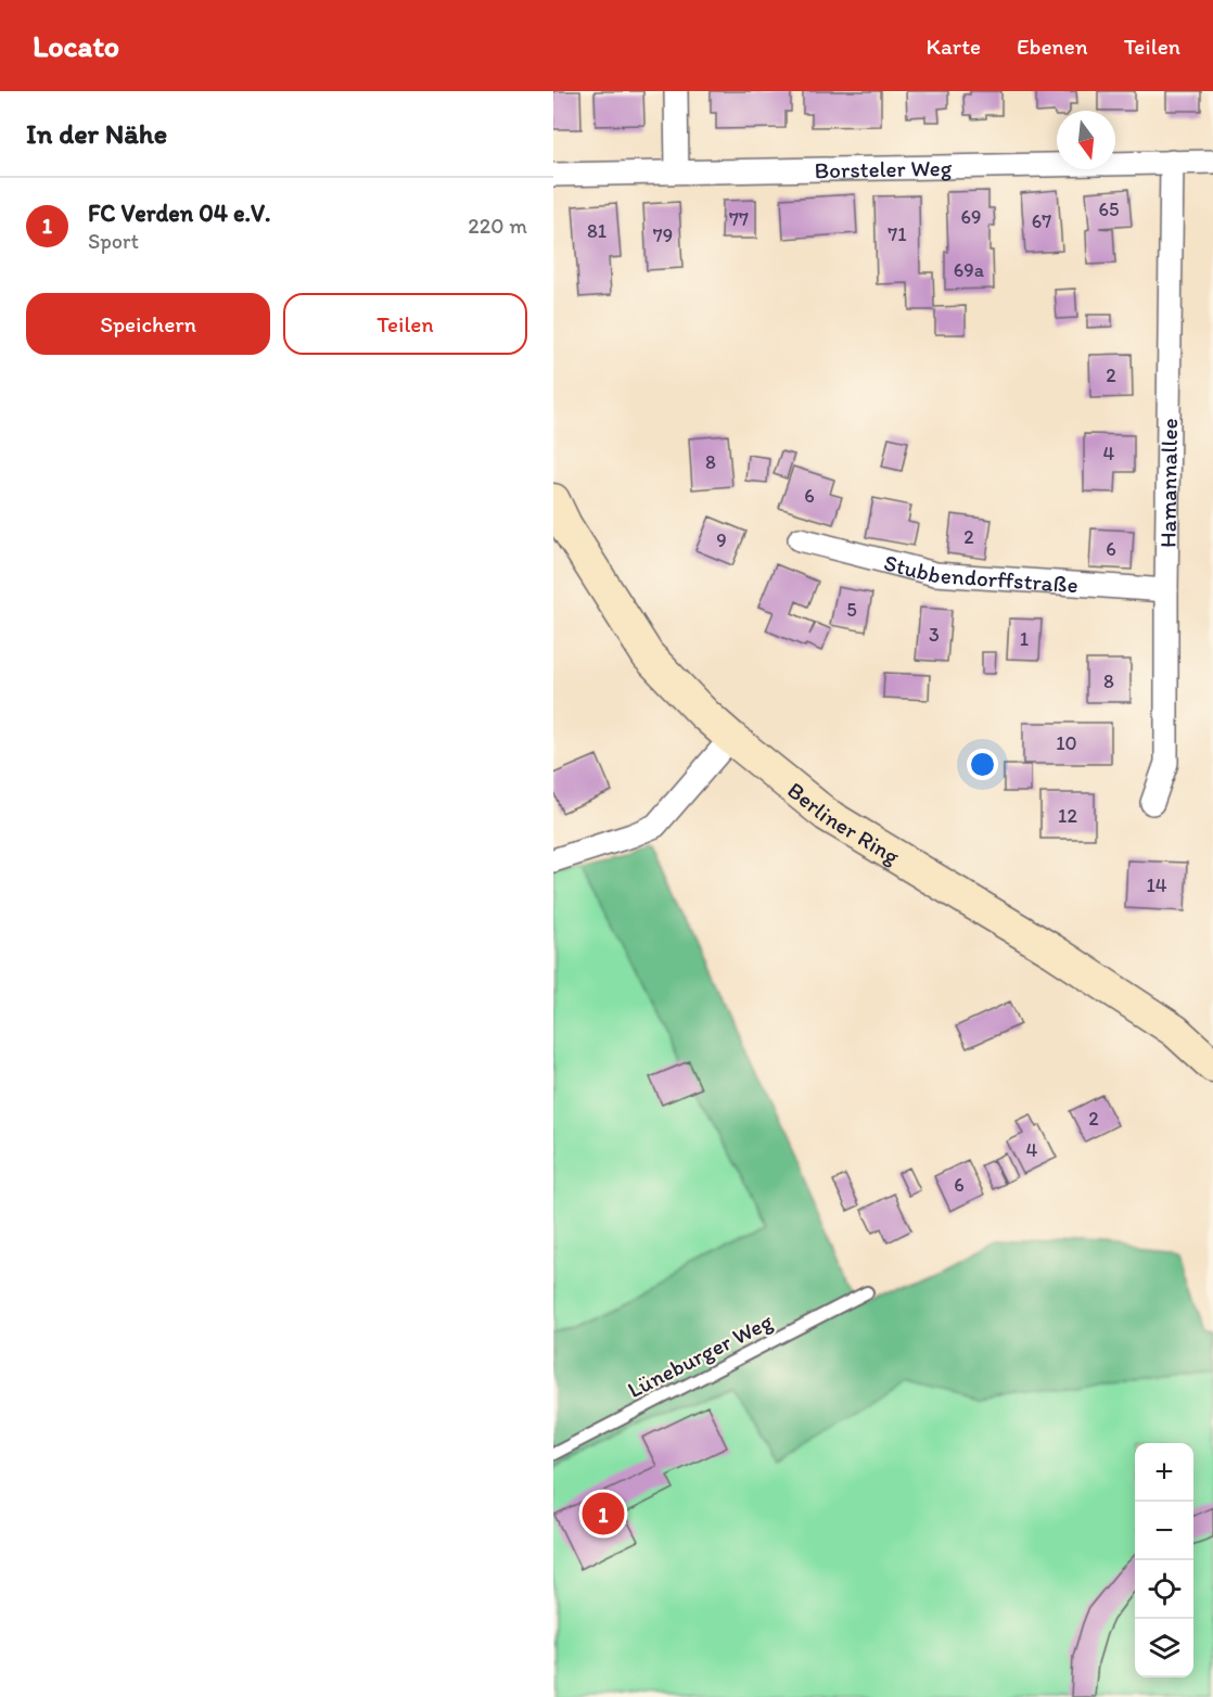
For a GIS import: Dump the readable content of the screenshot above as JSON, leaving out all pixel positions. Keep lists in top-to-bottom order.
{
  "streets": {
    "street": [
      "Borsteler Weg",
      "Hamannallee",
      "Stubbendorffstraße",
      "Berliner Ring"
    ],
    "lane": ["Lüneburger Weg"]
  },
  "crossings": [
    ["Borsteler Weg", "Hamannallee"],
    ["Hamannallee", "Stubbendorffstraße"]
  ],
  "house_numbers": [
    "65",
    "69",
    "77",
    "67",
    "81",
    "71",
    "79",
    "69a",
    "2",
    "4",
    "8",
    "6",
    "2",
    "9",
    "6",
    "5",
    "3",
    "1",
    "8",
    "10",
    "12",
    "14",
    "2",
    "4",
    "6"
  ],
  "north": "bottom",
  "page": {
    "header": "Locato",
    "nav": ["Karte", "Ebenen", "Teilen"],
    "heading": "In der Nähe",
    "list": [
      {
        "mark": "1",
        "name": "FC Verden 04 e.V.",
        "note": "Sport",
        "value": "220 m"
      }
    ],
    "buttons": ["Speichern", "Teilen"],
    "map_buttons": ["+", "−"],
    "pins": "1"
  }
}
